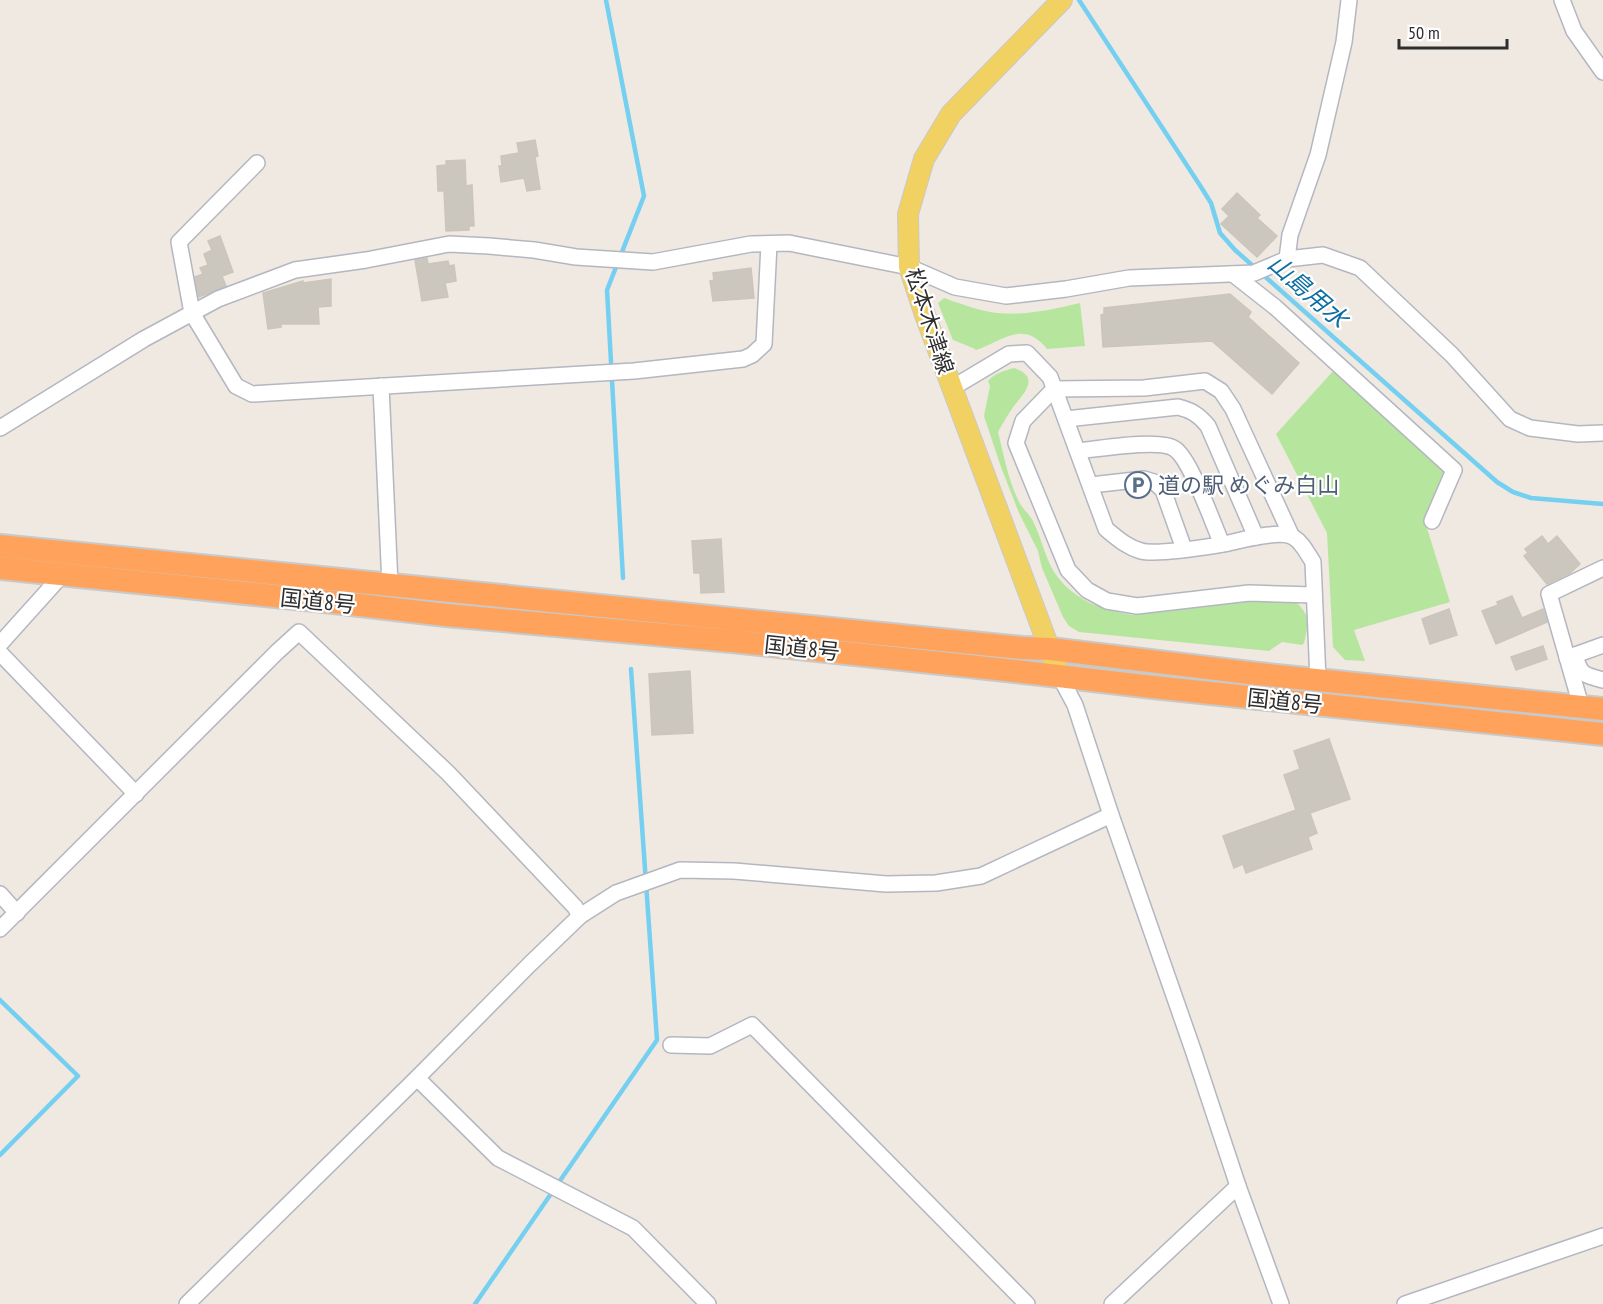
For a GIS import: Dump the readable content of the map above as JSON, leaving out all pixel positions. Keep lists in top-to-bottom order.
{
  "streets": {
    "highway": ["国道8号"],
    "main road": ["松本木津線"]
  },
  "crossings": [
    ["松本木津線", "国道8号"]
  ],
  "water": ["山島用水"],
  "places": {
    "parking": ["道の駅 めぐみ白山"]
  },
  "scale_bar": "50 m"
}
